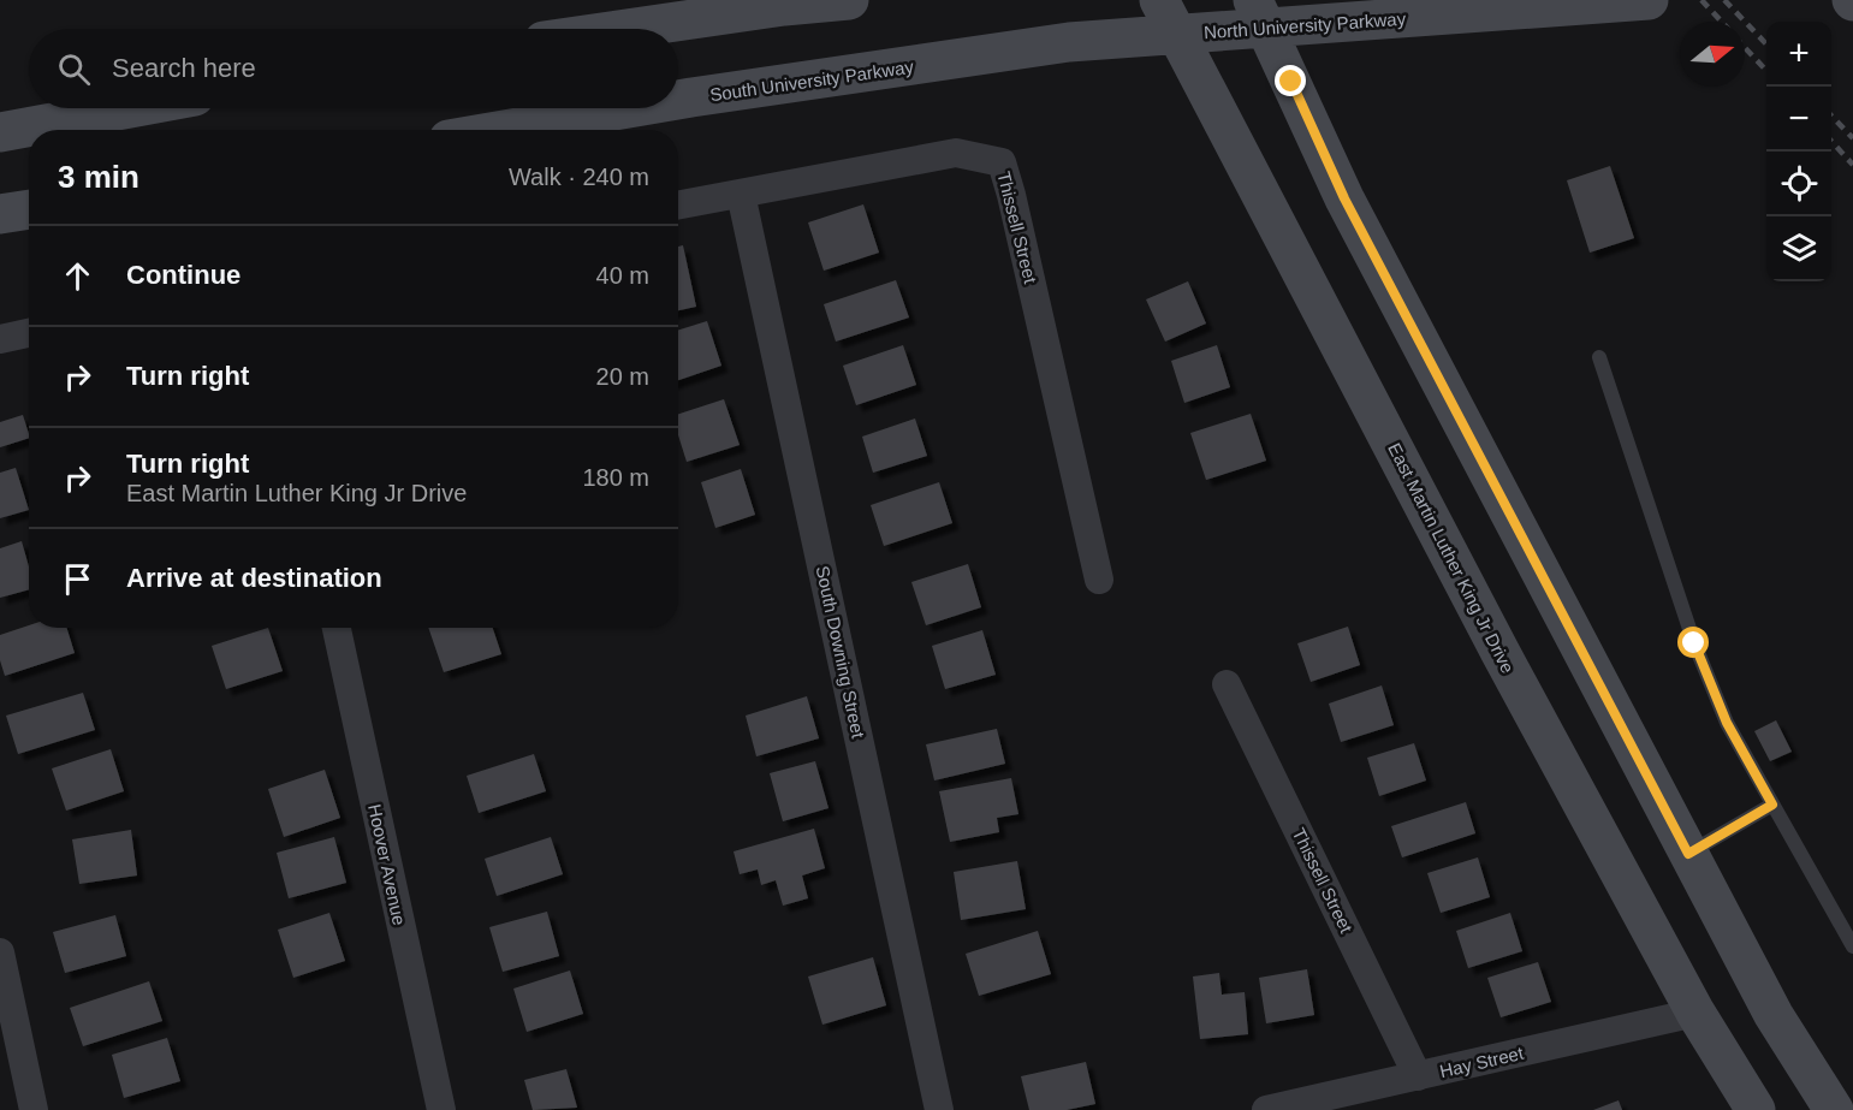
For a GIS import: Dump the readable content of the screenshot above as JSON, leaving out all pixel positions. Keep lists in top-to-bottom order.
{
  "streets": {
    "main road": ["North University Parkway", "South University Parkway", "East Martin Luther King Jr Drive"],
    "street": [
      "Thissell Street",
      "South Downing Street",
      "Hoover Avenue",
      "Hay Street"
    ]
  },
  "crossings": [
    ["North University Parkway", "South University Parkway"],
    ["North University Parkway", "East Martin Luther King Jr Drive"],
    ["South University Parkway", "East Martin Luther King Jr Drive"],
    ["Thissell Street", "South Downing Street"],
    ["Thissell Street", "Hay Street"],
    ["East Martin Luther King Jr Drive", "Hay Street"]
  ],
  "north": "right",
  "page": {
    "map_buttons": ["+", "−"],
    "search": "Search here",
    "heading": ["3 min", "Walk · 240 m"],
    "list": [
      ["Continue", "40 m"],
      ["Turn right", "20 m"],
      ["Turn right", "East Martin Luther King Jr Drive", "180 m"],
      "Arrive at destination"
    ]
  }
}
